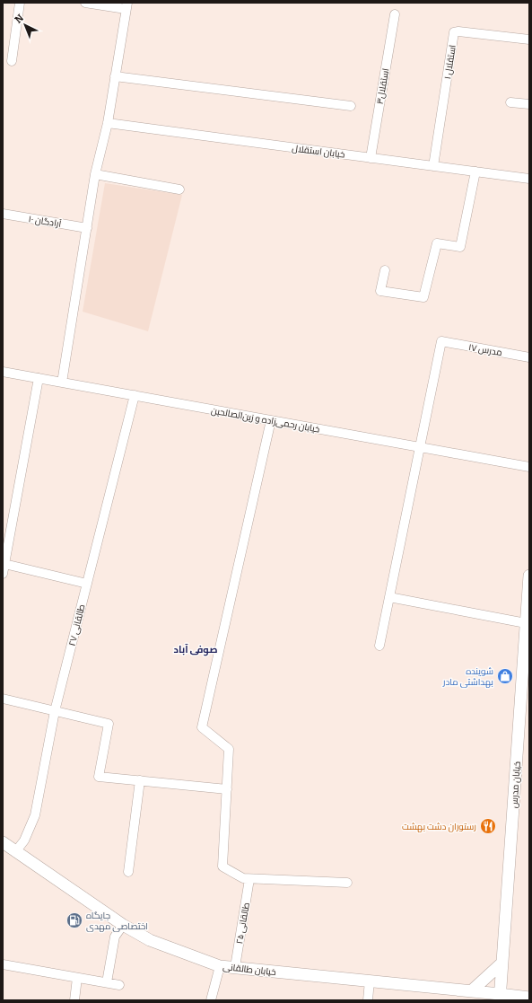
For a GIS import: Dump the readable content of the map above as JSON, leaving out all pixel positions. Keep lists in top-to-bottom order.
{
  "streets": {
    "main road": ["خیابان مدرس", "خیابان طالقانی"],
    "street": [
      "استقلال ۱",
      "استقلال۳",
      "خیابان استقلال",
      "آرادگان ۱۰",
      "مدرس ۱۷",
      "خیابان رحمی‌زاده و زین‌الصالحین",
      "طالقانی ۲۷",
      "طالقانی ۲۵"
    ]
  },
  "crossings": [
    ["استقلال ۱", "خیابان استقلال"],
    ["استقلال۳", "خیابان استقلال"],
    ["مدرس ۱۷", "خیابان رحمی‌زاده و زین‌الصالحین"],
    ["خیابان رحمی‌زاده و زین‌الصالحین", "طالقانی ۲۷"],
    ["طالقانی ۲۷", "خیابان طالقانی"],
    ["خیابان مدرس", "خیابان طالقانی"],
    ["طالقانی ۲۵", "خیابان طالقانی"]
  ],
  "districts": ["صوفی آباد"],
  "places": {
    "shop": ["شوینده بهداشتی مادر"],
    "restaurant": ["رستوران دشت بهشت"],
    "fuel station": ["جایگاه اختصاصی مهدی"]
  },
  "north": "top left"
}
